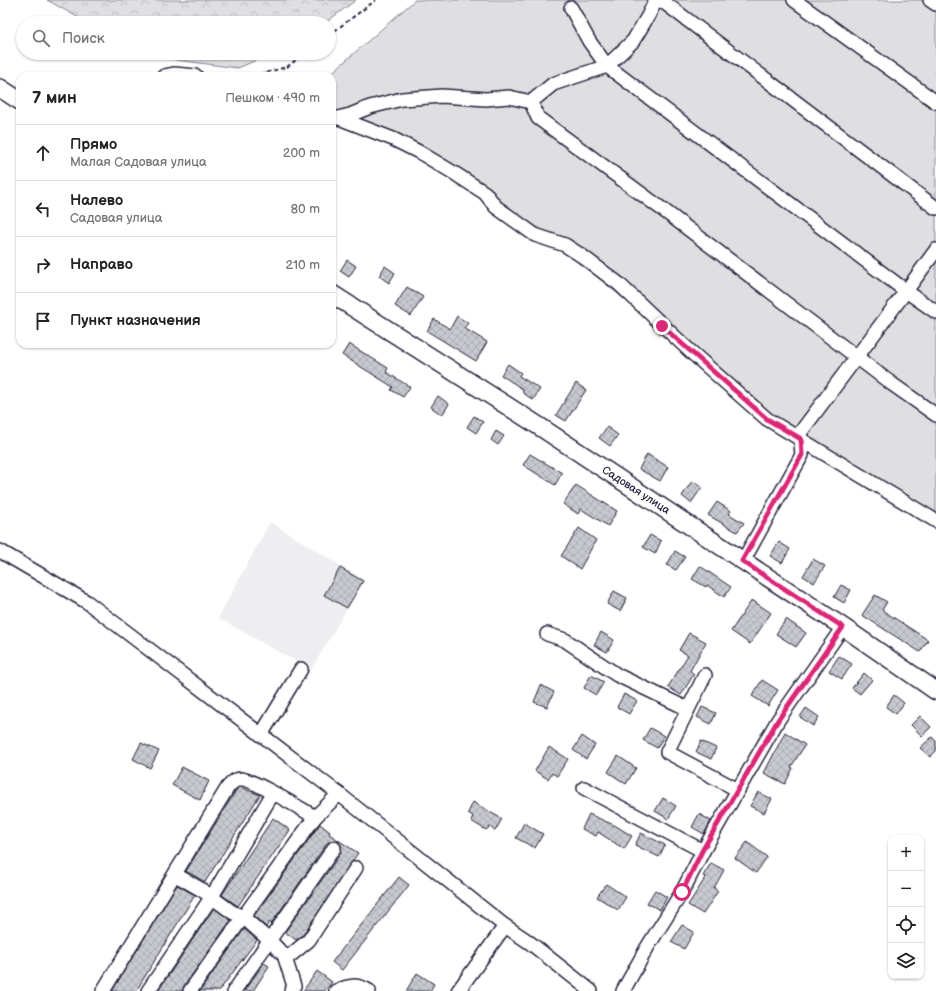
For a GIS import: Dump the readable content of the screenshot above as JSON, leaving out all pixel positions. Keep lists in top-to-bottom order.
{
  "streets": {
    "main road": ["Садовая улица"]
  },
  "page": {
    "search": "Поиск",
    "heading": ["7 мин", "Пешком · 490 m"],
    "list": [
      ["Прямо", "Малая Садовая улица", "200 m"],
      ["Налево", "Садовая улица", "80 m"],
      ["Направо", "210 m"],
      "Пункт назначения"
    ],
    "map_buttons": ["+", "−"]
  }
}
